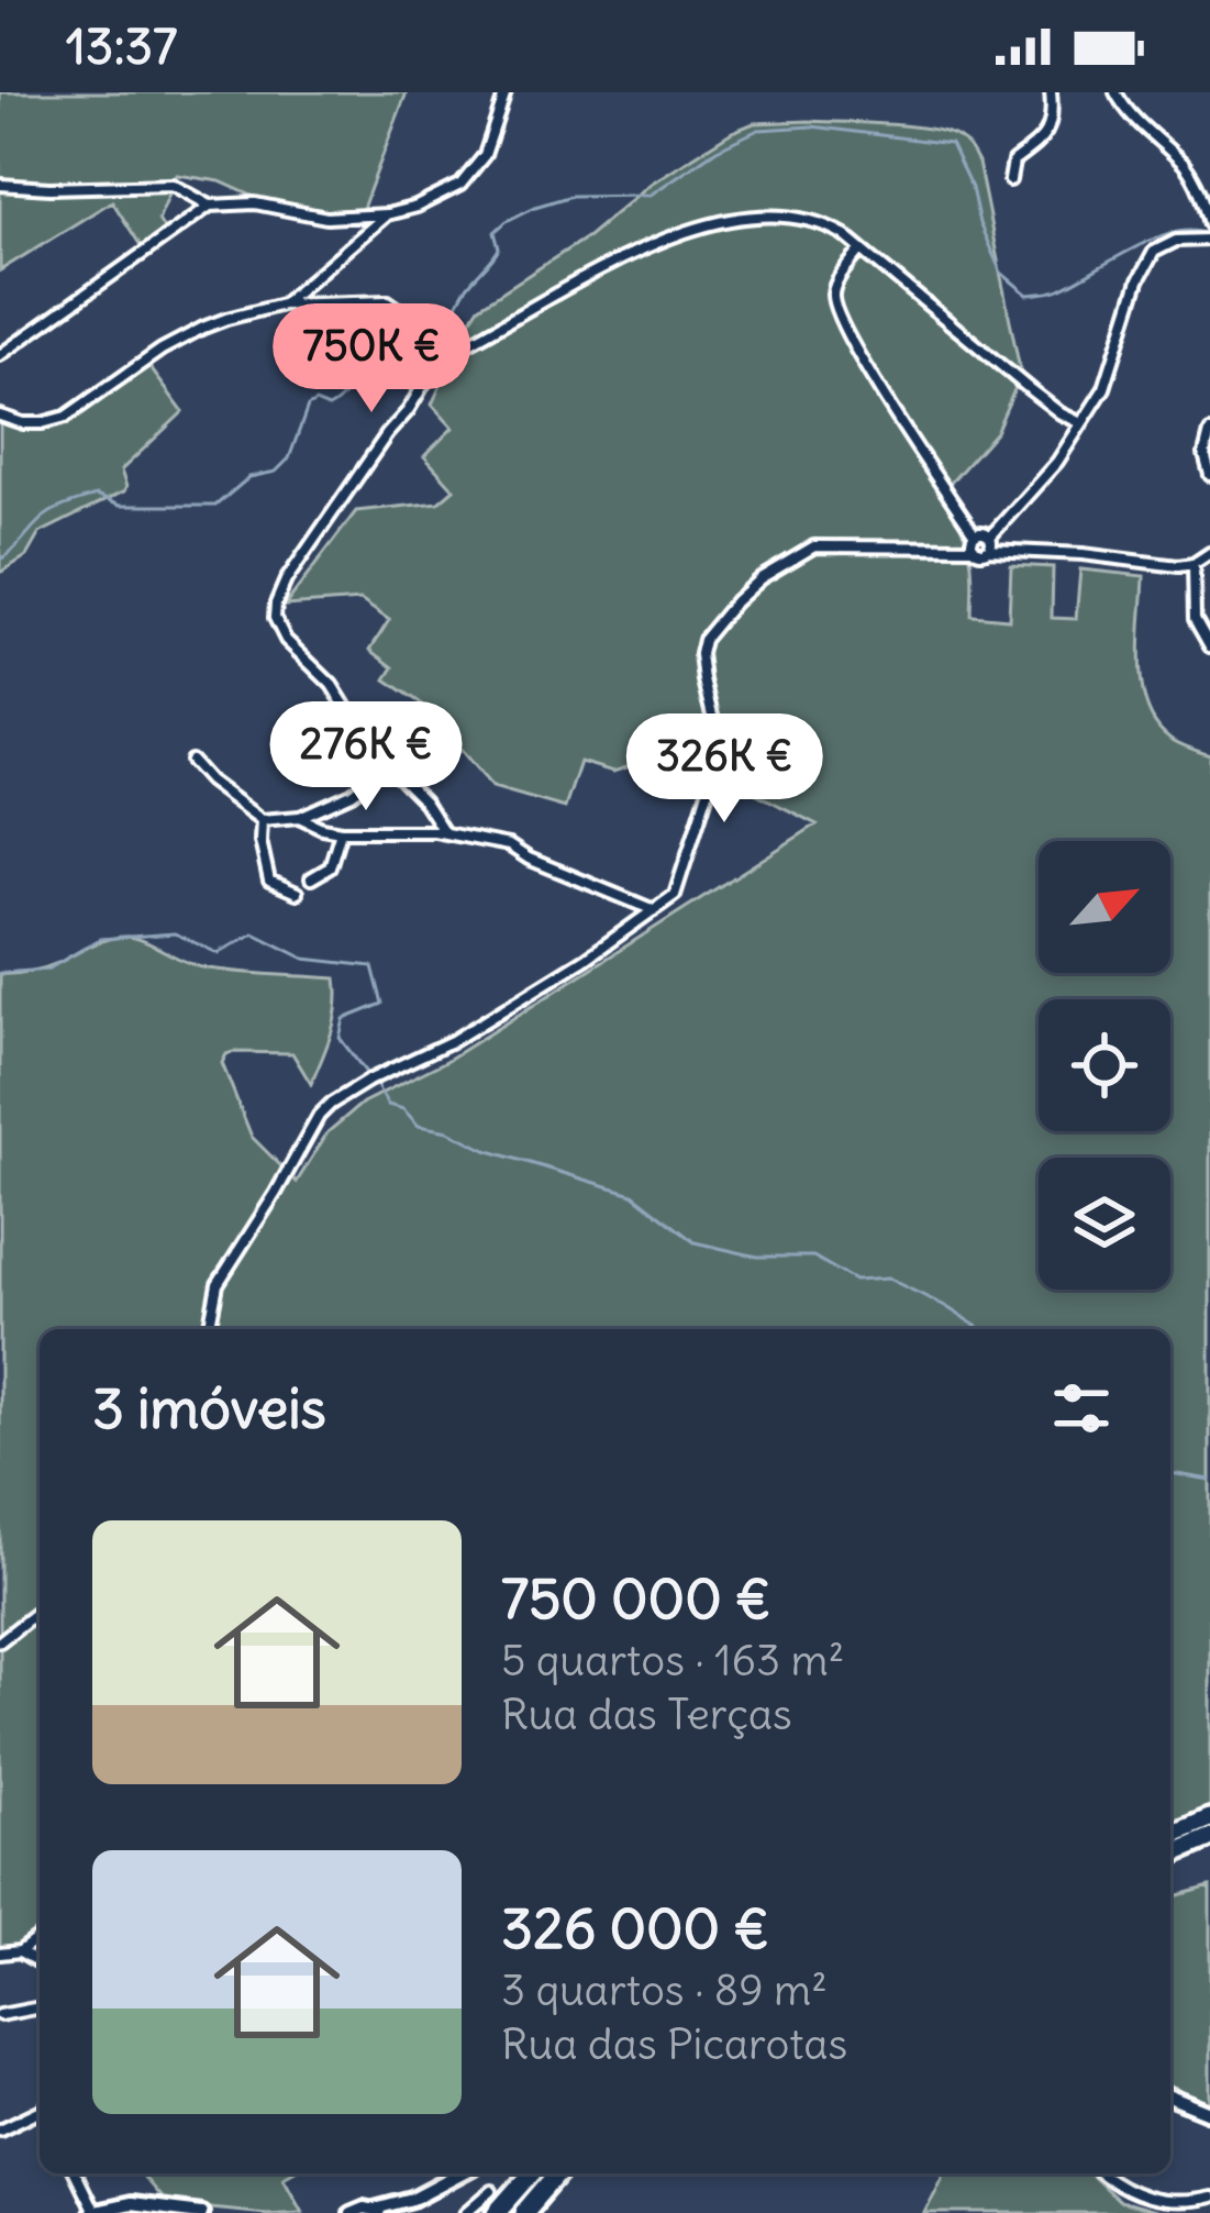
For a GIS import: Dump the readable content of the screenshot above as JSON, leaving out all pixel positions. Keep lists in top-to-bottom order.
{
  "north": "top right",
  "page": {
    "status": "13:37",
    "price": ["750K €", "276K €", "326K €"],
    "heading": "3 imóveis",
    "list": [
      {
        "name": "750 000 €",
        "note": "5 quartos · 163 m² · Rua das Terças"
      },
      {
        "name": "326 000 €",
        "note": "3 quartos · 89 m² · Rua das Picarotas"
      }
    ]
  }
}
